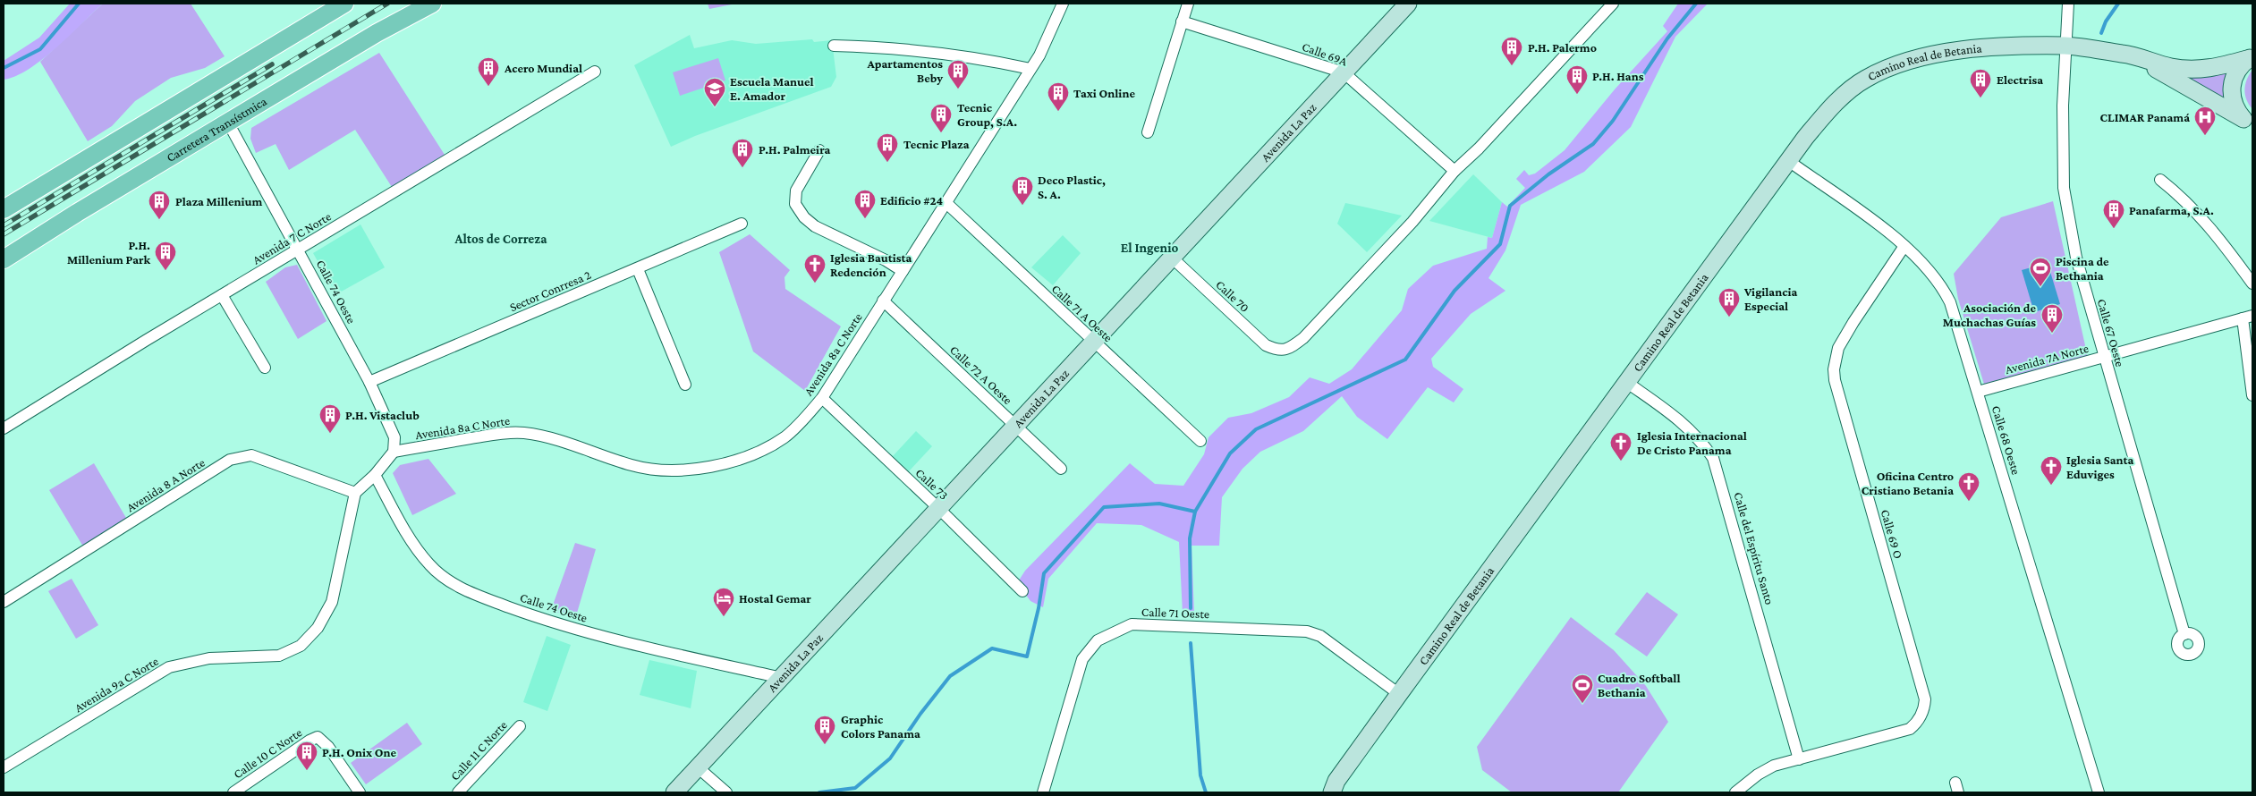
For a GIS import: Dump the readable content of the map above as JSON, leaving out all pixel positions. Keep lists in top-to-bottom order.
{
  "streets": {
    "main road": ["Carretera Transístmica"],
    "street": [
      "Calle 69A",
      "Camino Real de Betania",
      "Avenida La Paz",
      "Avenida 7 C Norte",
      "Sector Conrresa 2",
      "Calle 74 Oeste",
      "Calle 70",
      "Calle 71 A Oeste",
      "Calle 67 Oeste",
      "Avenida 8a C Norte",
      "Avenida 7A Norte",
      "Calle 72 A Oeste",
      "Calle 68 Oeste",
      "Calle 73",
      "Avenida 8 A Norte",
      "Calle 69 O",
      "Calle del Espíritu Santo",
      "Calle 71 Oeste",
      "Avenida 9a C Norte",
      "Calle 11 C Norte",
      "Calle 10 C Norte"
    ]
  },
  "crossings": [
    ["Calle 69A", "Avenida La Paz"],
    ["Calle 69A", "Calle 70"],
    ["Camino Real de Betania", "Calle 67 Oeste"],
    ["Camino Real de Betania", "Calle 68 Oeste"],
    ["Camino Real de Betania", "Calle del Espíritu Santo"],
    ["Camino Real de Betania", "Calle 71 Oeste"],
    ["Carretera Transístmica", "Calle 74 Oeste"],
    ["Avenida La Paz", "Calle 74 Oeste"],
    ["Avenida La Paz", "Calle 70"],
    ["Avenida La Paz", "Calle 71 A Oeste"],
    ["Avenida La Paz", "Calle 72 A Oeste"],
    ["Avenida La Paz", "Calle 73"],
    ["Avenida 7 C Norte", "Calle 74 Oeste"],
    ["Sector Conrresa 2", "Calle 74 Oeste"],
    ["Calle 74 Oeste", "Avenida 8a C Norte"],
    ["Calle 71 A Oeste", "Avenida 8a C Norte"],
    ["Calle 67 Oeste", "Avenida 7A Norte"],
    ["Avenida 8a C Norte", "Calle 72 A Oeste"],
    ["Avenida 8a C Norte", "Calle 73"],
    ["Avenida 7A Norte", "Calle 68 Oeste"],
    ["Calle 68 Oeste", "Calle 69 O"],
    ["Avenida 8 A Norte", "Avenida 9a C Norte"],
    ["Calle 69 O", "Calle del Espíritu Santo"]
  ],
  "districts": ["Altos de Correza", "El Ingenio"],
  "places": {
    "building": [
      "P.H. Palermo",
      "Acero Mundial",
      "Apartamentos Beby",
      "P.H. Hans",
      "Electrisa",
      "Taxi Online",
      "Tecnic Group, S.A.",
      "Tecnic Plaza",
      "P.H. Palmeira",
      "Deco Plastic, S. A.",
      "Edificio #24",
      "Plaza Millenium",
      "Panafarma, S.A.",
      "P.H. Millenium Park",
      "Vigilancia Especial",
      "Asociación de Muchachas Guías",
      "P.H. Vistaclub",
      "Graphic Colors Panama",
      "P.H. Onix One"
    ],
    "school or university": ["Escuela Manuel E. Amador"],
    "hospital": ["CLIMAR Panamá"],
    "church": [
      "Iglesia Bautista Redención",
      "Iglesia Internacional De Cristo Panama",
      "Iglesia Santa Eduviges",
      "Oficina Centro Cristiano Betania"
    ],
    "sports": ["Piscina de Bethania", "Cuadro Softball Bethania"],
    "hotel": ["Hostal Gemar"]
  }
}
